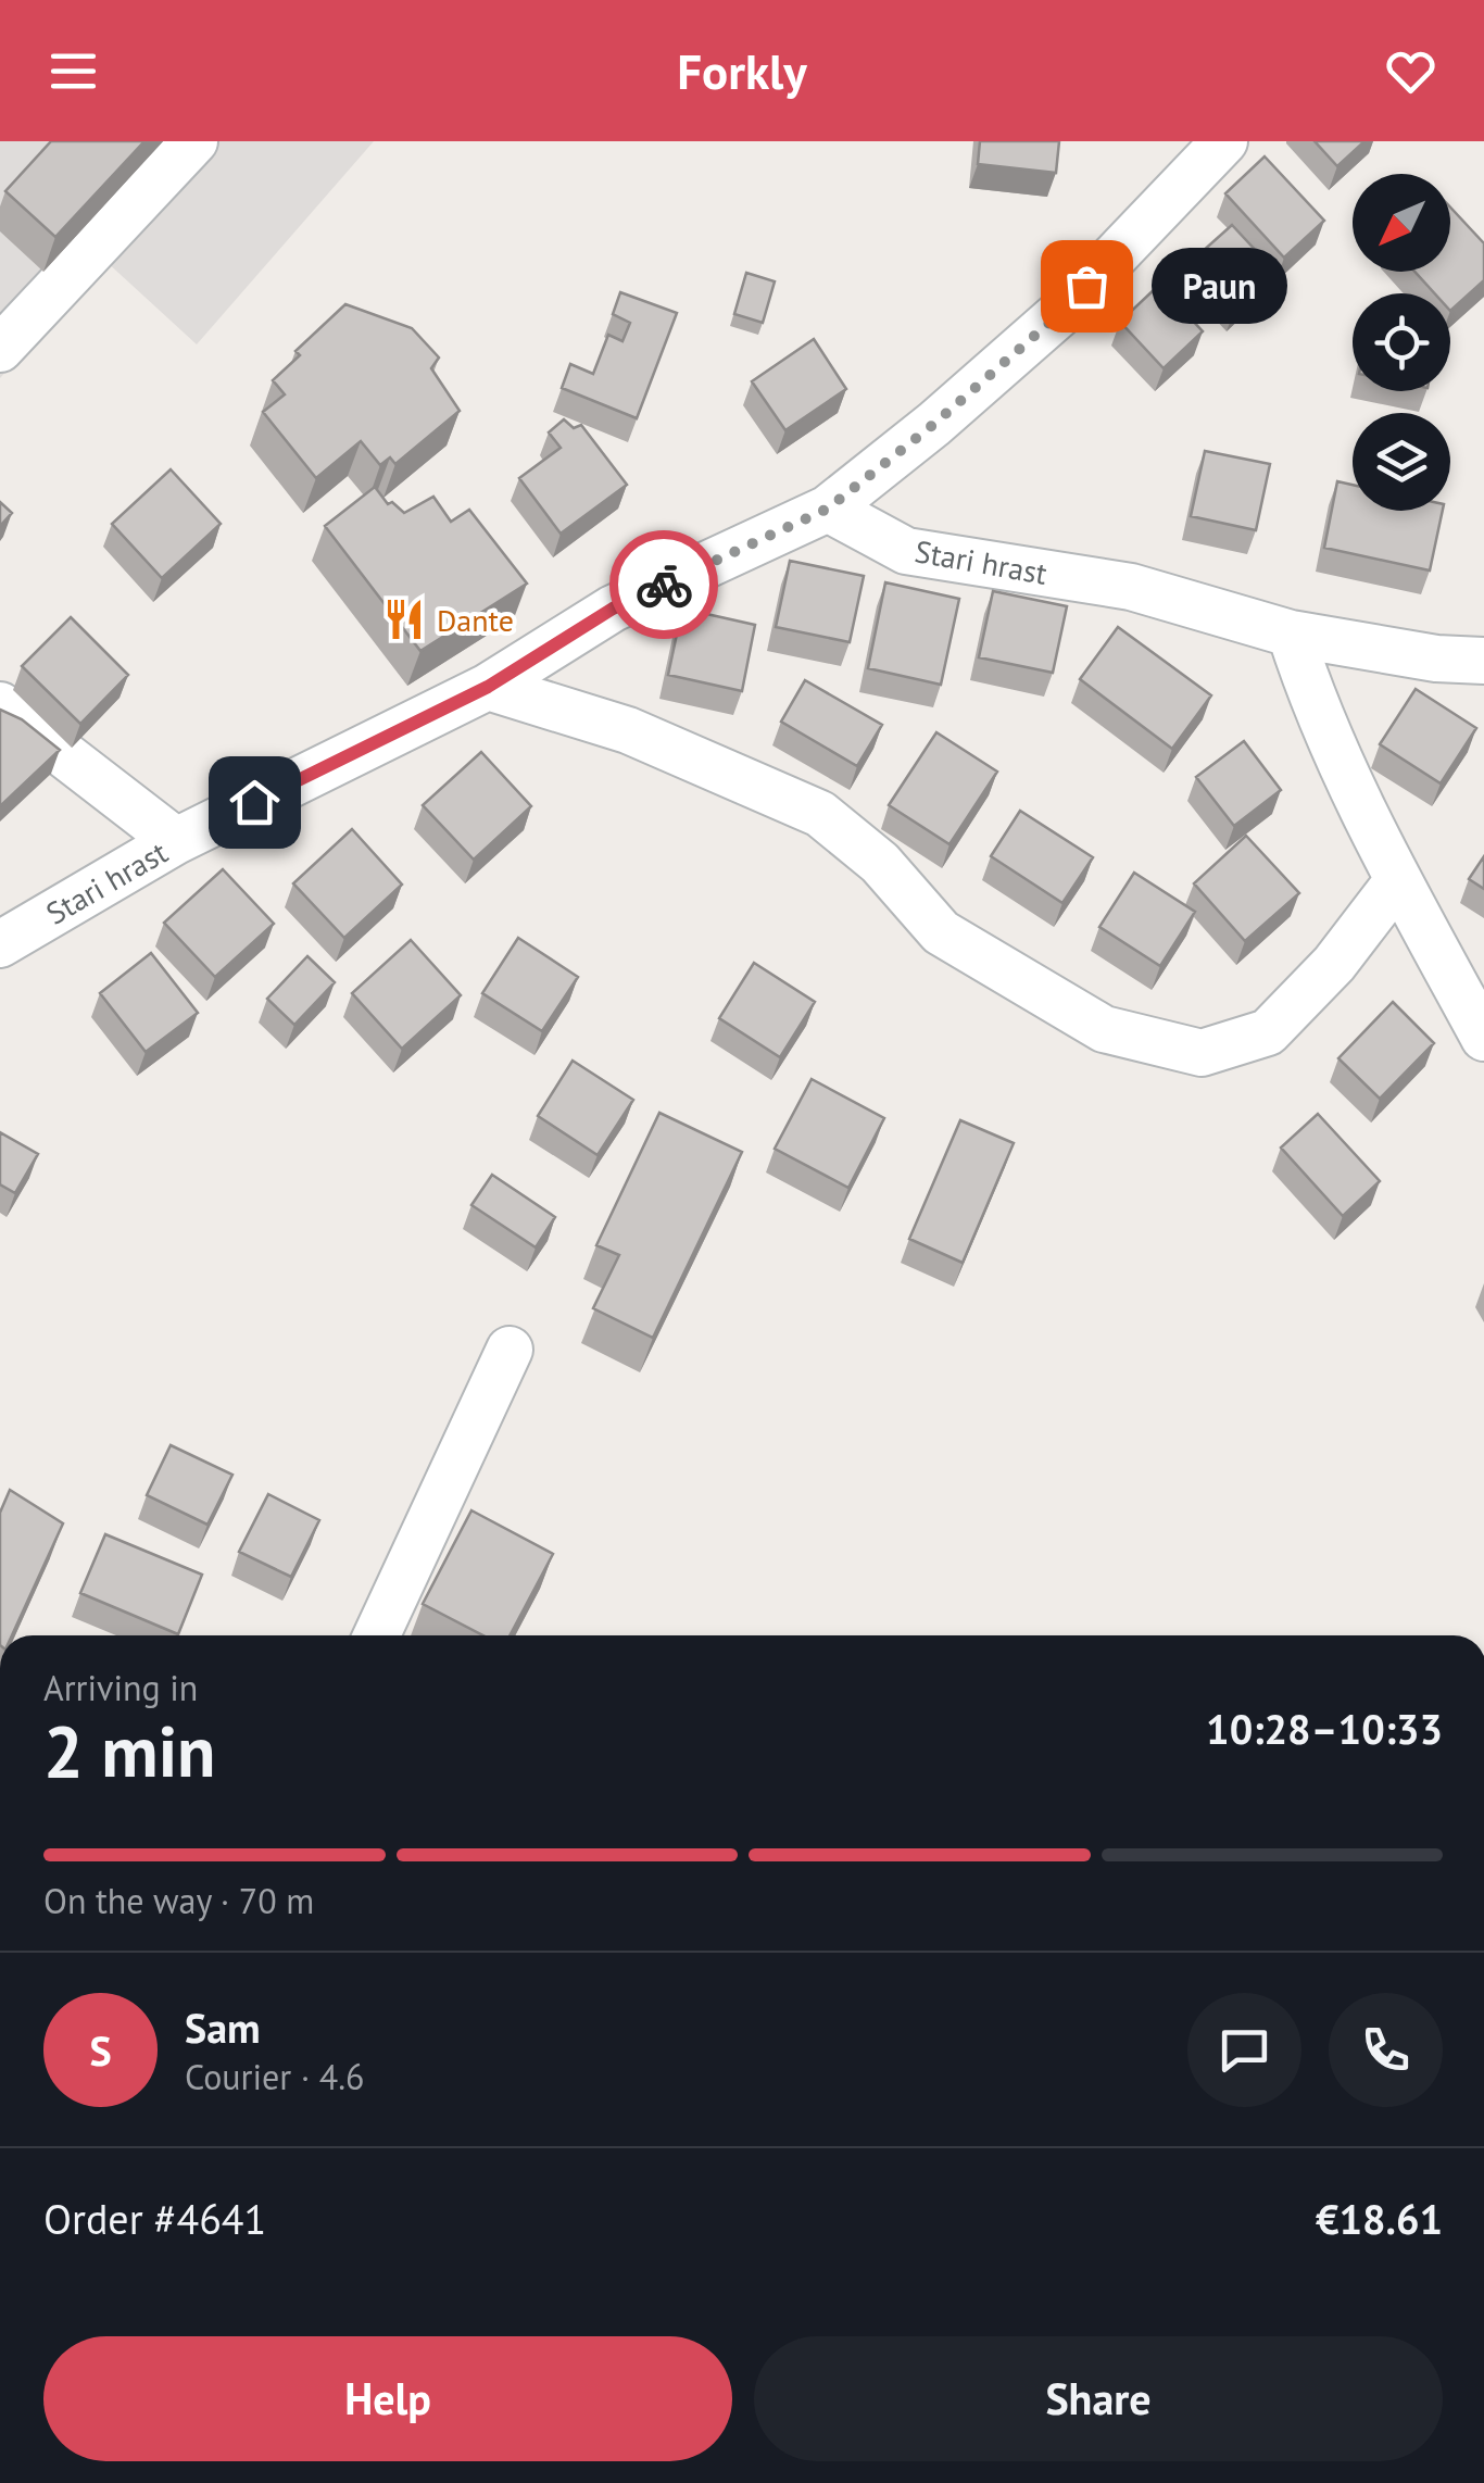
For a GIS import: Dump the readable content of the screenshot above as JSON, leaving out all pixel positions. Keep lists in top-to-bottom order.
{
  "streets": {
    "street": ["Stari hrast"]
  },
  "places": {
    "other": ["Paun"],
    "restaurant": ["Dante"]
  },
  "north": "bottom left",
  "page": {
    "header": "Forkly",
    "bubble": "Paun",
    "heading": ["2 min", "Arriving in", "10:28–10:33"],
    "panel": [
      "Sam",
      "Courier · 4.6",
      "Order #4641",
      "€18.61"
    ],
    "bar": "On the way · 70 m",
    "round": "S",
    "buttons": ["Help", "Share"]
  }
}
